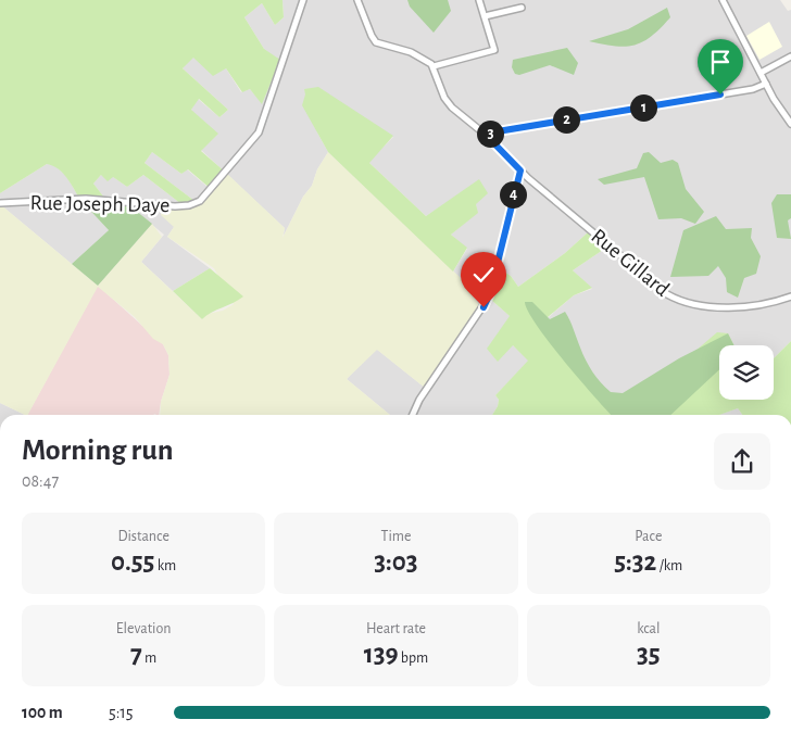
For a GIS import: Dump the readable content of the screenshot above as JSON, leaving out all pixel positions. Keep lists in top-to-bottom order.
{
  "streets": {
    "street": ["Rue Joseph Daye", "Rue Gillard"]
  },
  "page": {
    "pins": [
      "1",
      "2",
      "3",
      "4"
    ],
    "heading": ["Morning run", "08:47"],
    "stats": [
      ["Distance", "0.55 km"],
      ["Time", "3:03"],
      ["Pace", "5:32 /km"],
      ["Elevation", "7 m"],
      ["Heart rate", "139 bpm"],
      ["kcal", "35"]
    ],
    "list": [
      {
        "name": "100 m",
        "note": "5:15"
      }
    ]
  }
}
